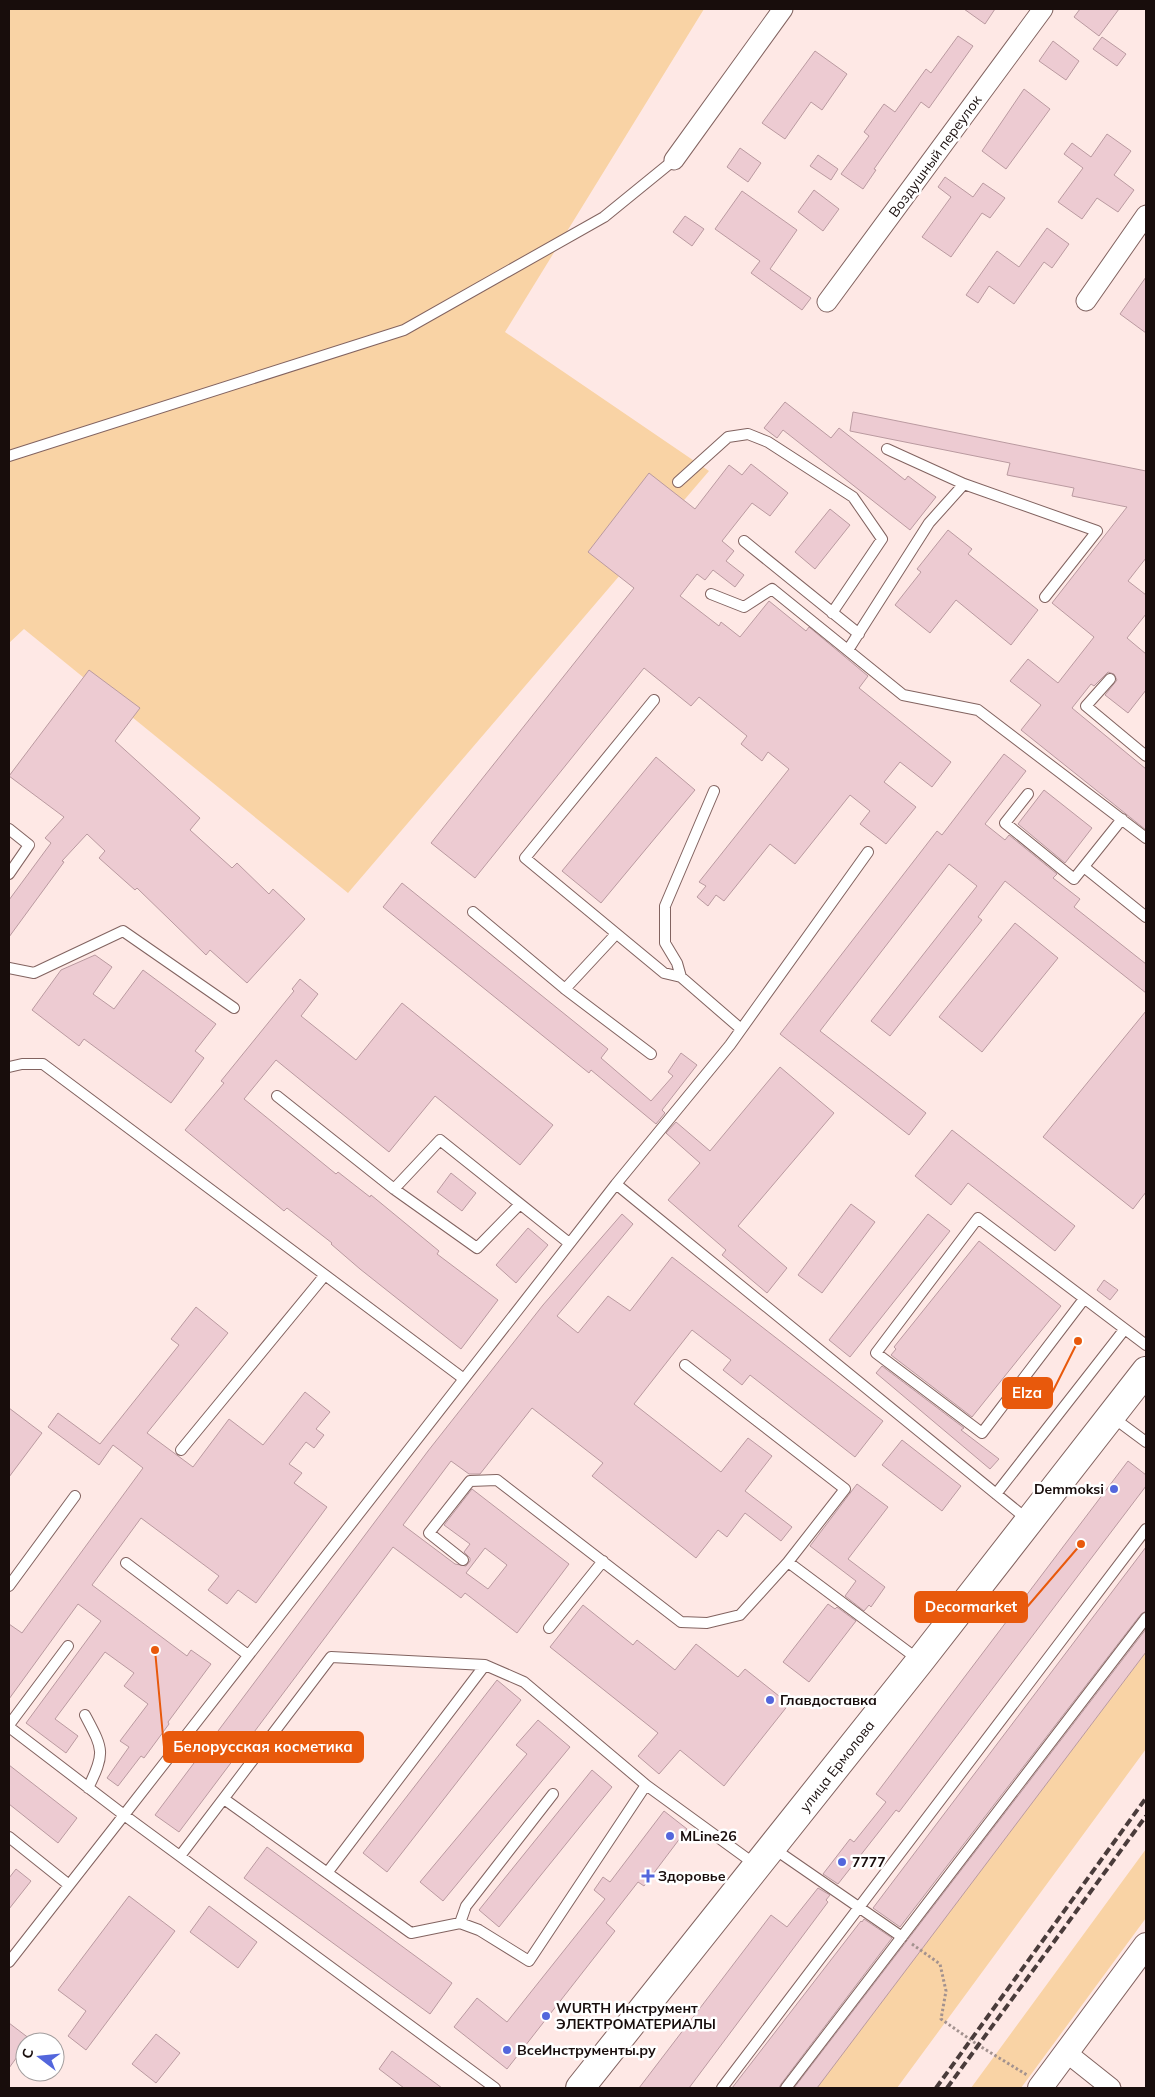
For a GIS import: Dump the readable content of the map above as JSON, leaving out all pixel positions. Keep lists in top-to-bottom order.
{
  "streets": {
    "main road": ["улица Ермолова"],
    "street": ["Воздушный переулок"]
  },
  "places": {
    "other": [
      "Elza",
      "Demmoksi",
      "Decormarket",
      "Белорусская косметика",
      "Главдоставка",
      "MLine26",
      "7777",
      "WURTH Инструмент ЭЛЕКТРОМАТЕРИАЛЫ",
      "ВсеИнструменты.ру"
    ],
    "health": ["Здоровье"]
  },
  "north": "left"
}
